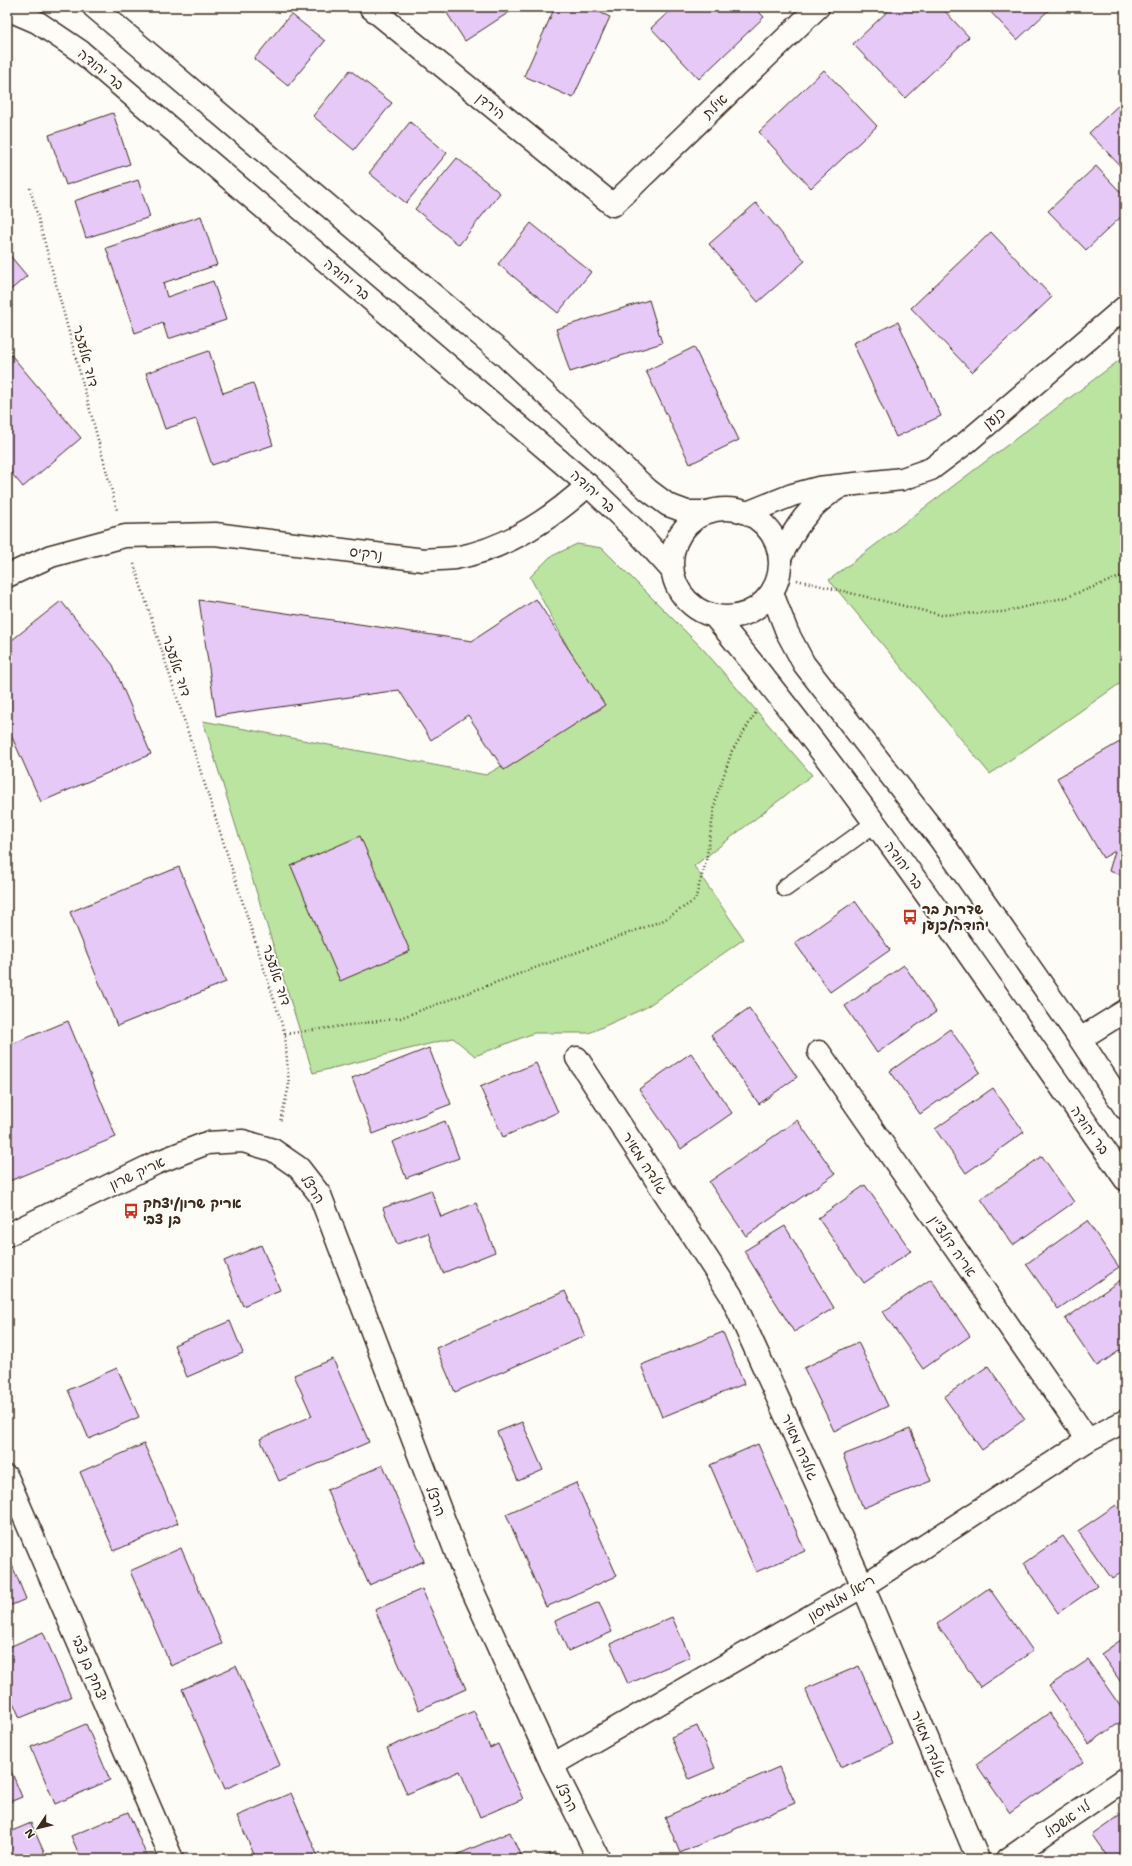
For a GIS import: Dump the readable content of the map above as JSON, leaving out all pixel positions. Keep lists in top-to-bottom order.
{
  "streets": {
    "street": [
      "בר יהודה",
      "הירדן",
      "אילת",
      "כנען",
      "נרקיס",
      "גולדה מאיר",
      "אריק שרון",
      "הרצל",
      "אריה דולצ'ין",
      "ריאל מלמיסון",
      "יצחק בן צבי",
      "לוי אשכול"
    ],
    "path": ["דוד אלעזר"]
  },
  "crossings": [
    ["בר יהודה", "כנען"],
    ["בר יהודה", "נרקיס"],
    ["הירדן", "אילת"],
    ["דוד אלעזר", "נרקיס"],
    ["דוד אלעזר", "אריק שרון"],
    ["דוד אלעזר", "הרצל"],
    ["גולדה מאיר", "ריאל מלמיסון"],
    ["אריק שרון", "הרצל"],
    ["הרצל", "ריאל מלמיסון"],
    ["אריה דולצ'ין", "ריאל מלמיסון"]
  ],
  "places": {
    "bus stop": ["שדרות בר יהודה/כנען", "אריק שרון/יצחק בן צבי"]
  },
  "north": "bottom left"
}
